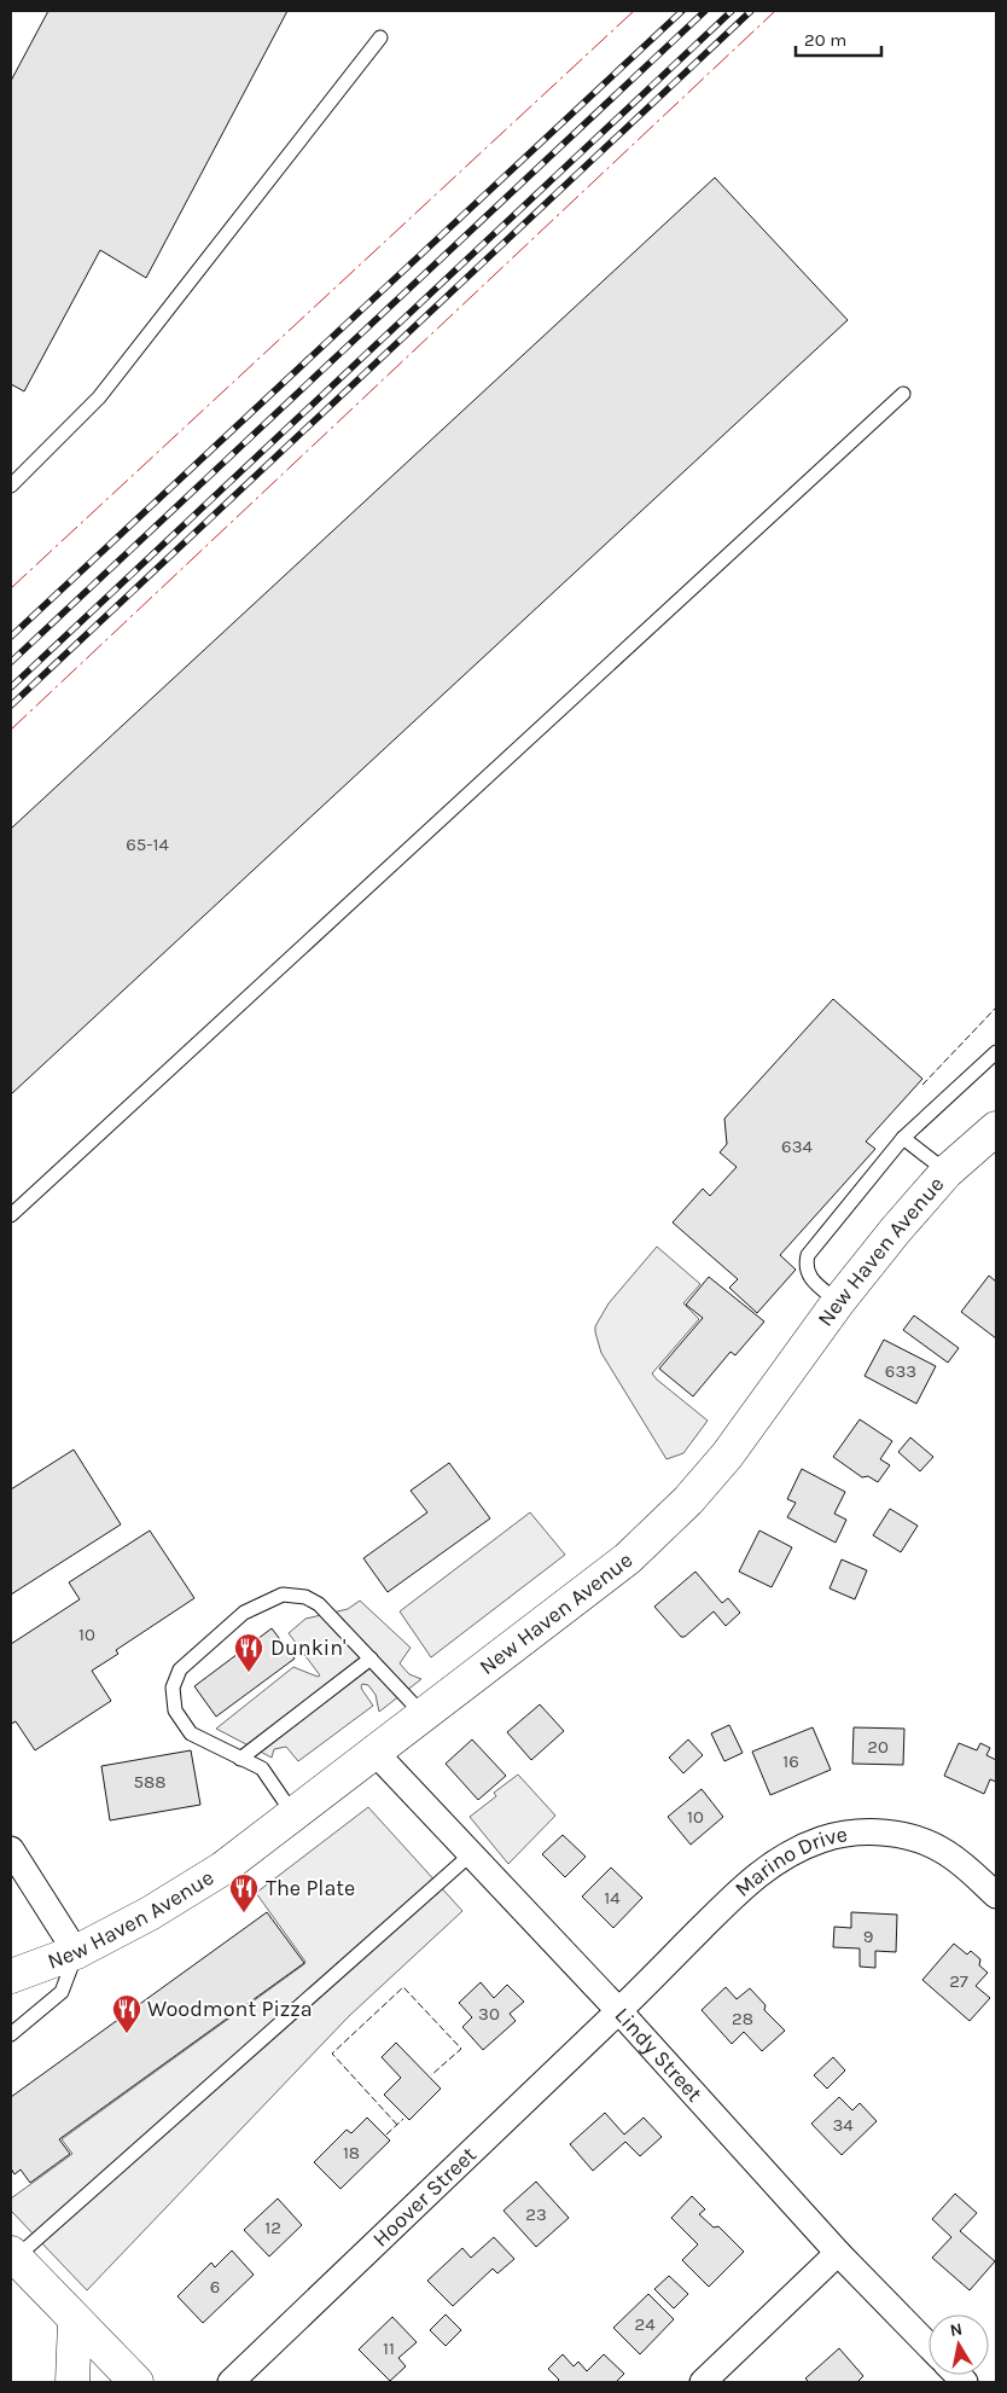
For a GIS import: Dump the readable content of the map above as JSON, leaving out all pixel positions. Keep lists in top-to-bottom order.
{
  "streets": {
    "main road": ["New Haven Avenue"],
    "street": ["Marino Drive", "Lindy Street", "Hoover Street"]
  },
  "crossings": [
    ["New Haven Avenue", "Lindy Street"],
    ["Marino Drive", "Lindy Street"],
    ["Marino Drive", "Hoover Street"],
    ["Lindy Street", "Hoover Street"]
  ],
  "places": {
    "restaurant": ["Dunkin'", "The Plate", "Woodmont Pizza"]
  },
  "house_numbers": [
    "65-14",
    "634",
    "633",
    "10",
    "20",
    "16",
    "588",
    "10",
    "14",
    "9",
    "27",
    "30",
    "28",
    "34",
    "18",
    "23",
    "12",
    "6",
    "24",
    "11"
  ],
  "scale_bar": "20 m",
  "north": "top"
}
